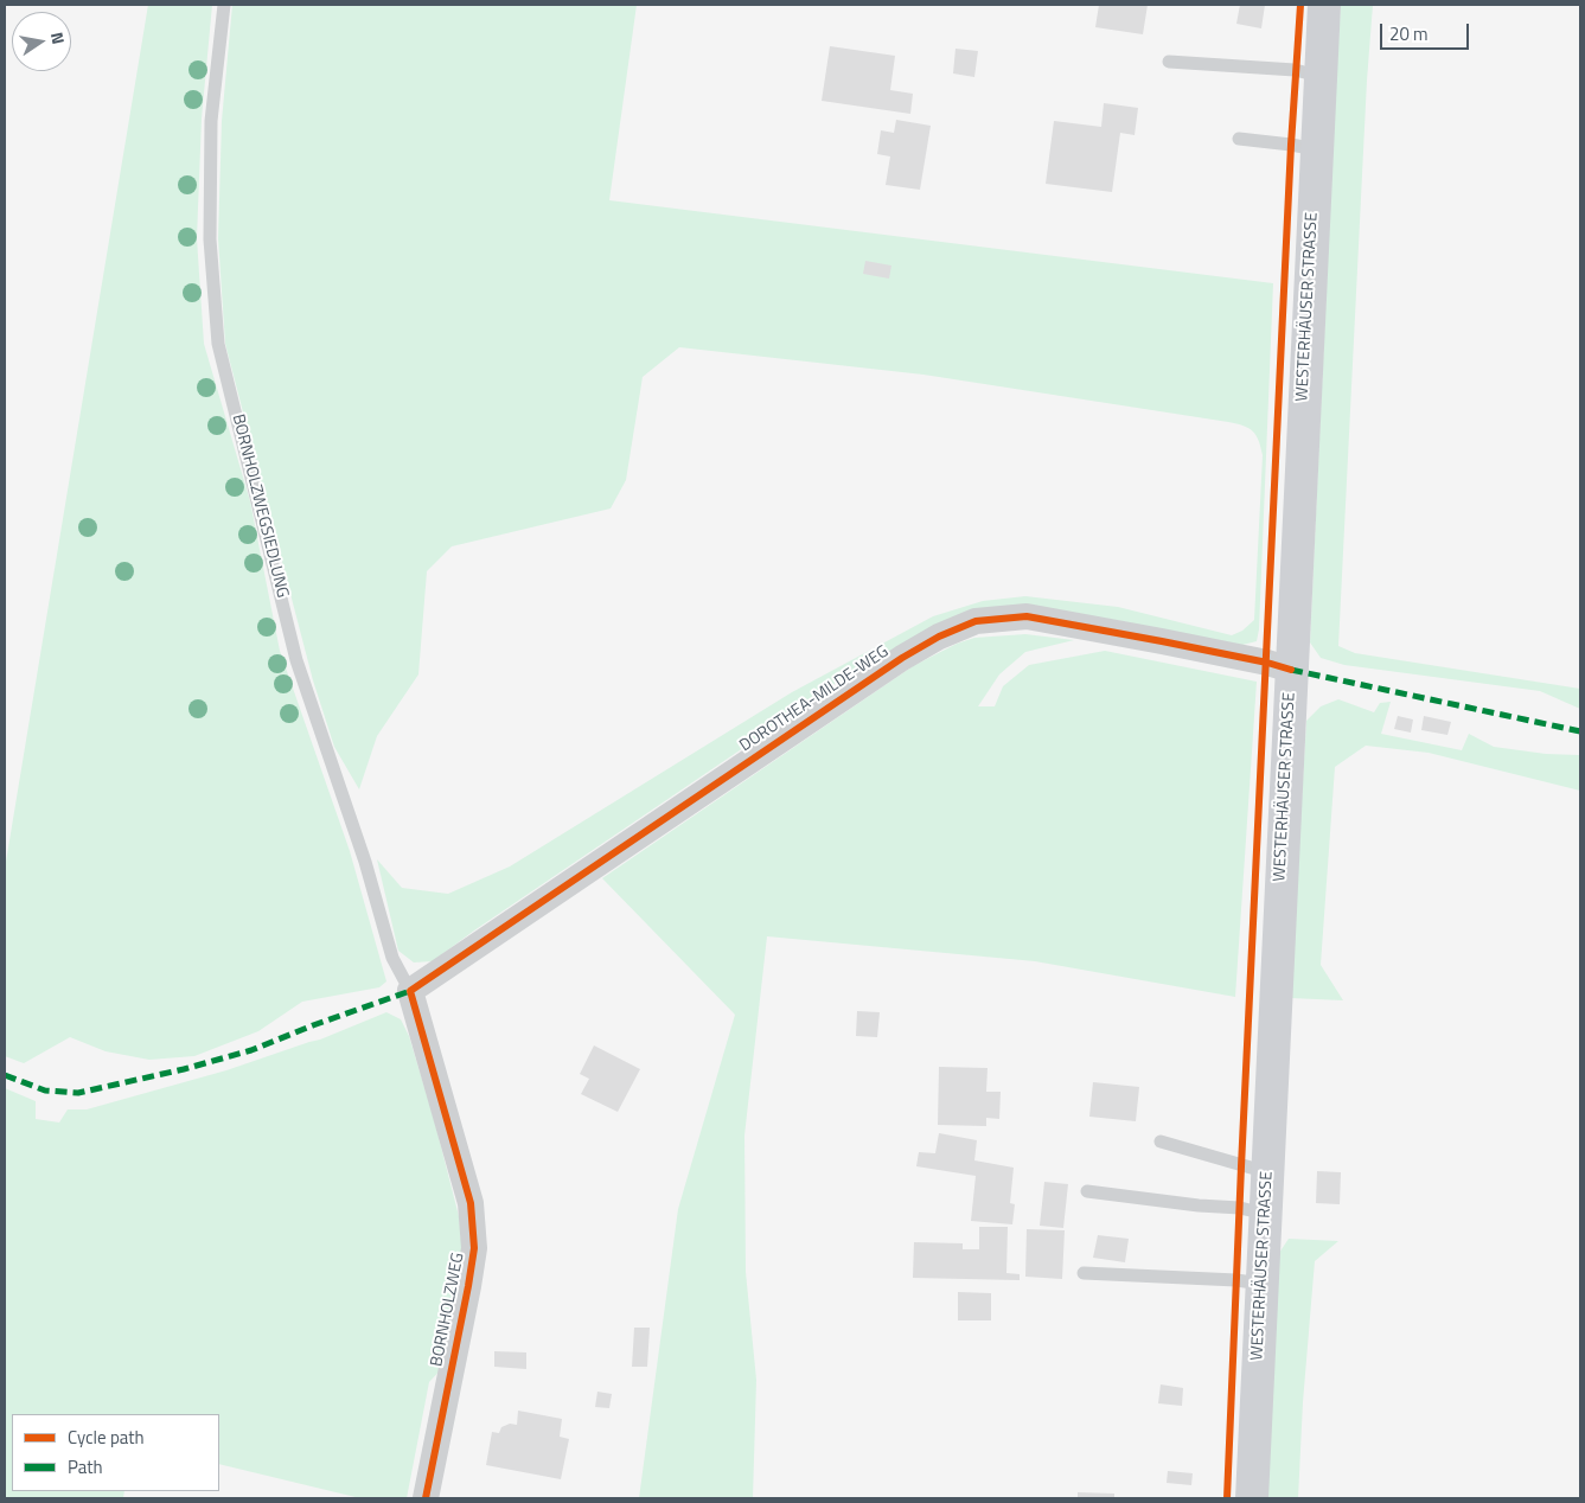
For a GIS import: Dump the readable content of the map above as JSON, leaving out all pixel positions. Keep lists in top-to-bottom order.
{
  "streets": {
    "main road": ["WESTERHÄUSER STRASSE"],
    "street": ["DOROTHEA-MILDE-WEG", "BORNHOLZWEG"],
    "lane": ["BORNHOLZWEGSIEDLUNG"]
  },
  "crossings": [
    ["WESTERHÄUSER STRASSE", "DOROTHEA-MILDE-WEG"],
    ["BORNHOLZWEGSIEDLUNG", "DOROTHEA-MILDE-WEG"],
    ["BORNHOLZWEGSIEDLUNG", "BORNHOLZWEG"],
    ["DOROTHEA-MILDE-WEG", "BORNHOLZWEG"]
  ],
  "legend": ["Cycle path", "Path"],
  "scale_bar": "20 m",
  "north": "right"
}
